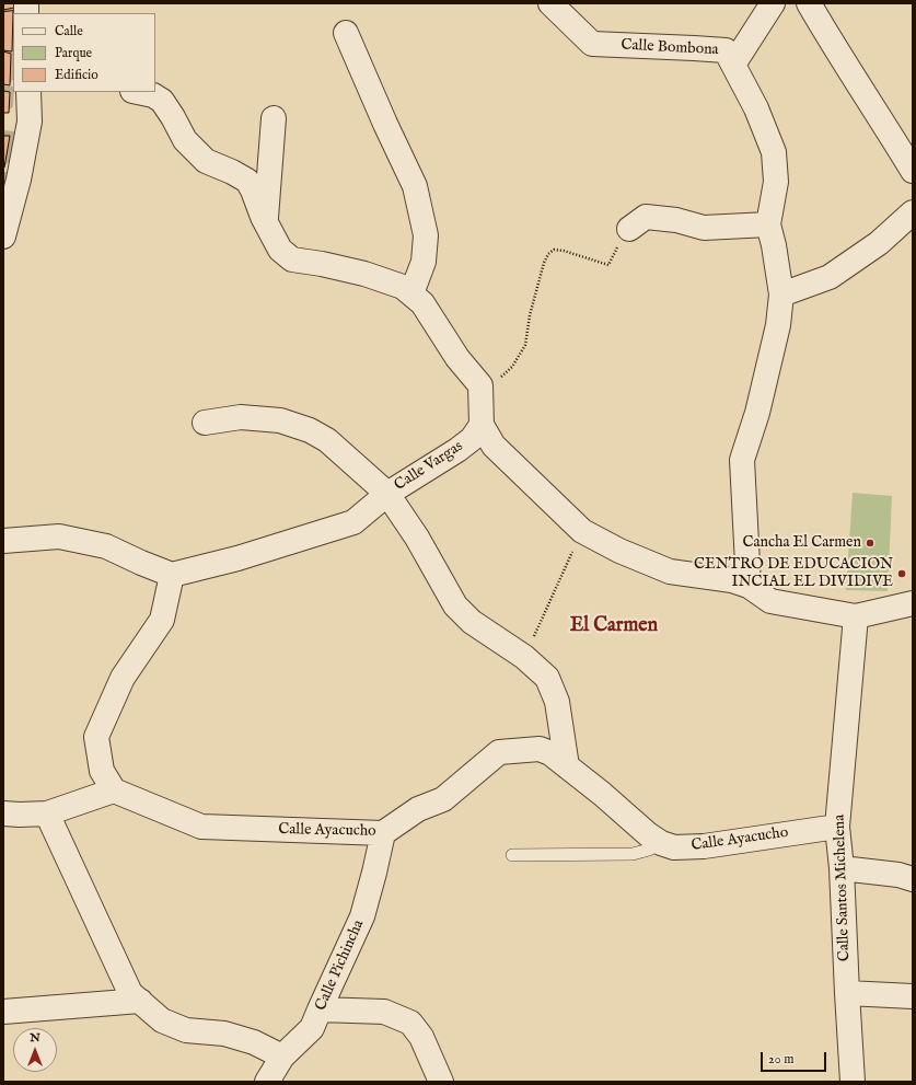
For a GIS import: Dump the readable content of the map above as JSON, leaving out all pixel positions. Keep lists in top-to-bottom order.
{
  "streets": {
    "street": [
      "Calle Bombona",
      "Calle Vargas",
      "Calle Ayacucho",
      "Calle Santos Michelena",
      "Calle Pichincha"
    ]
  },
  "crossings": [
    ["Calle Ayacucho", "Calle Santos Michelena"],
    ["Calle Ayacucho", "Calle Pichincha"]
  ],
  "districts": ["El Carmen"],
  "places": ["Cancha El Carmen", "CENTRO DE EDUCACION INCIAL EL DIVIDIVE"],
  "legend": ["Calle", "Parque", "Edificio"],
  "scale_bar": "20 m",
  "north": "top"
}
